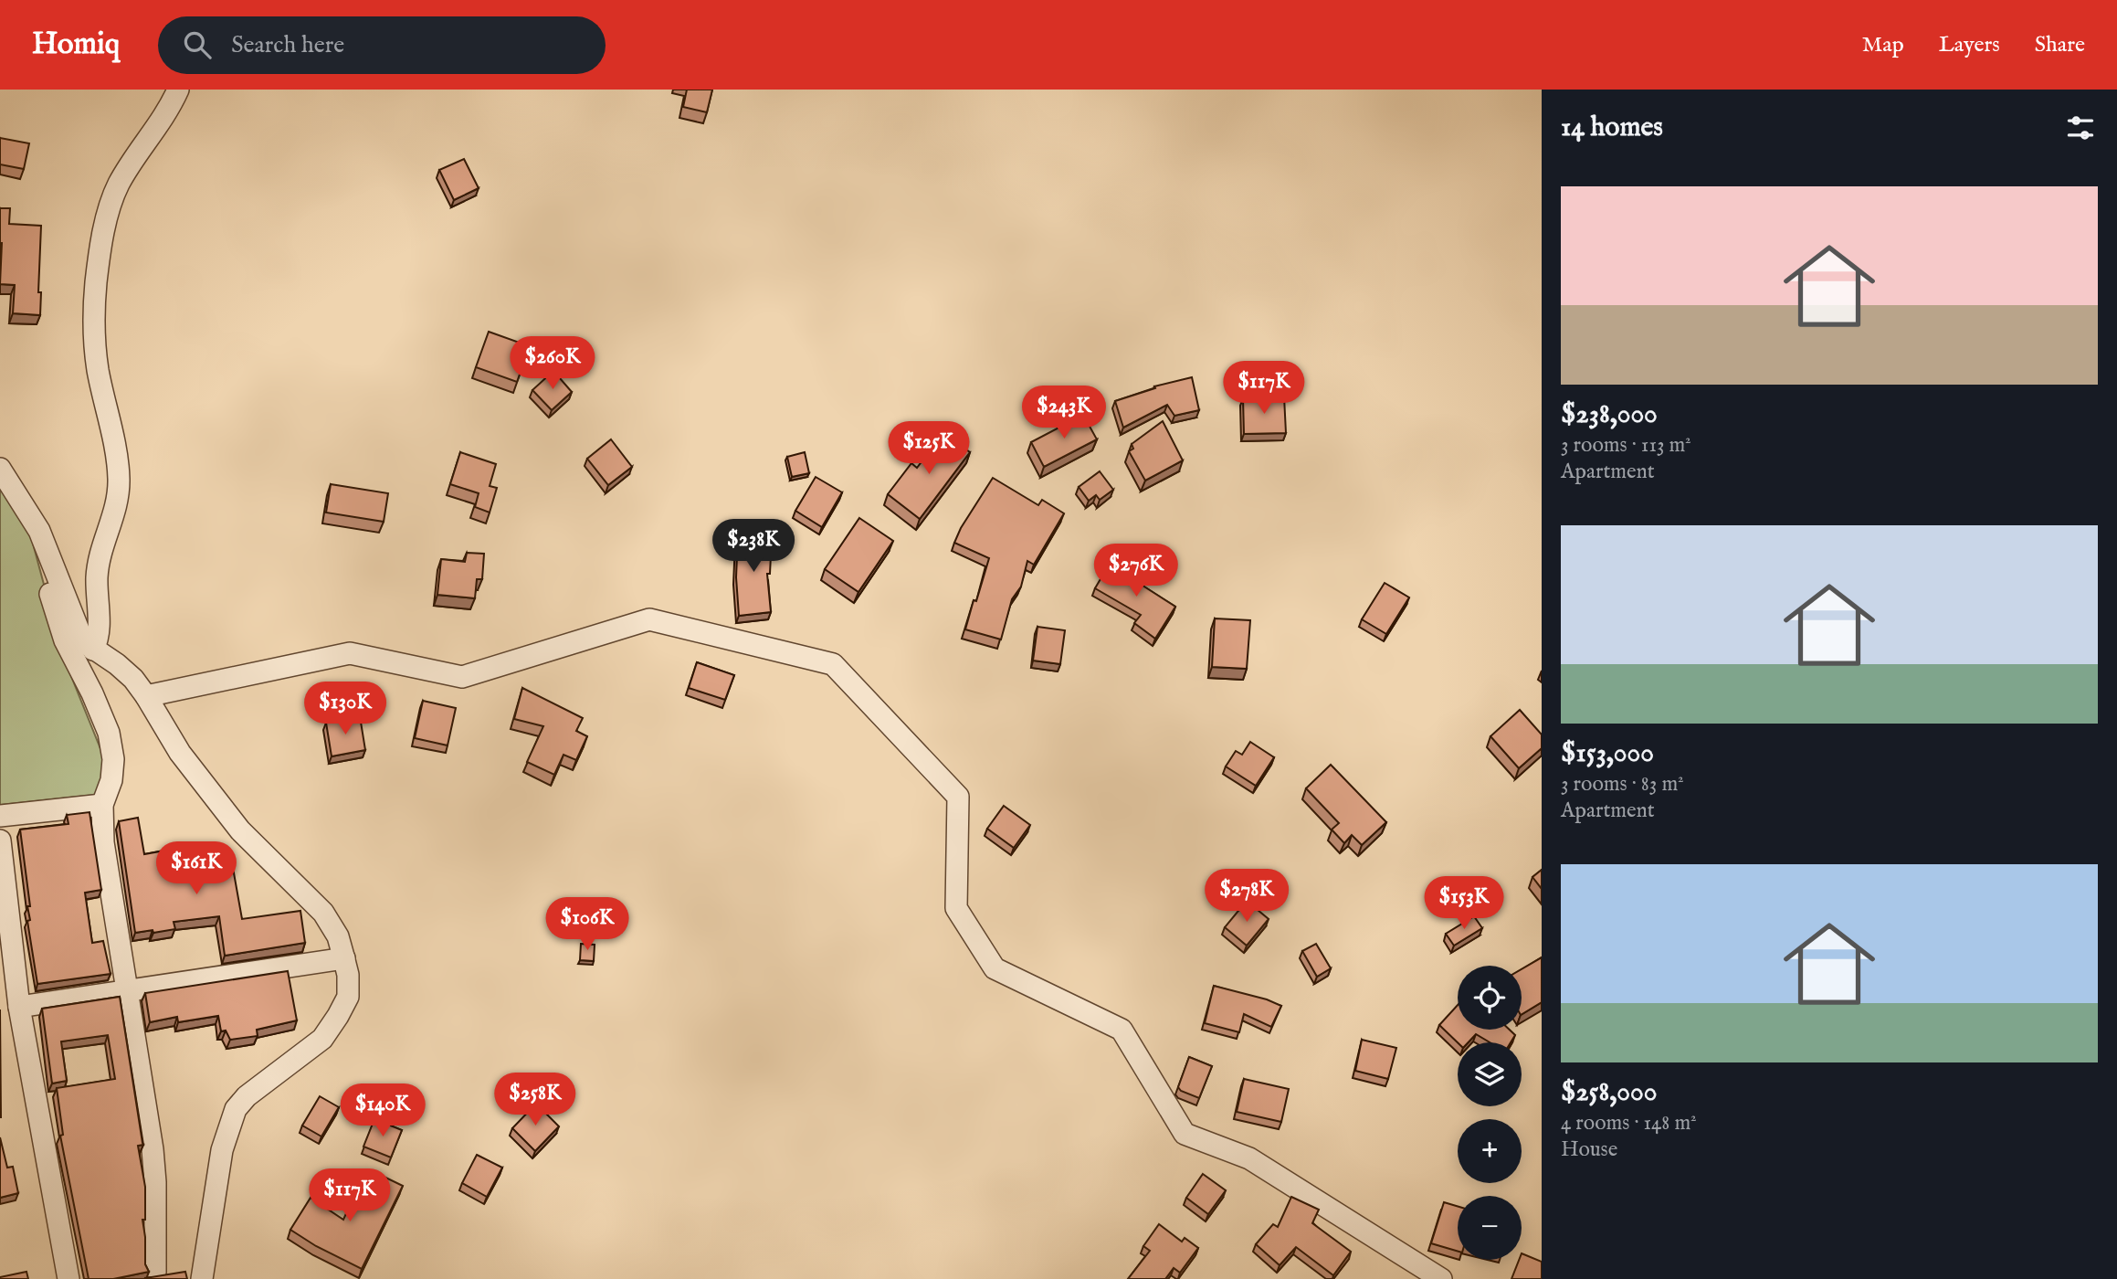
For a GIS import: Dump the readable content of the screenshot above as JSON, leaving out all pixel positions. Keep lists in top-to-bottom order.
{
  "page": {
    "header": "Homiq",
    "search": "Search here",
    "nav": ["Map", "Layers", "Share"],
    "heading": "14 homes",
    "list": [
      {
        "name": "$238,000",
        "note": "3 rooms · 113 m² · Apartment"
      },
      {
        "name": "$153,000",
        "note": "3 rooms · 83 m² · Apartment"
      },
      {
        "name": "$258,000",
        "note": "4 rooms · 148 m² · House"
      }
    ],
    "price": [
      "$260K",
      "$117K",
      "$243K",
      "$125K",
      "$238K",
      "$276K",
      "$130K",
      "$161K",
      "$278K",
      "$153K",
      "$106K",
      "$258K",
      "$140K",
      "$117K"
    ],
    "map_buttons": ["+", "−"]
  }
}
